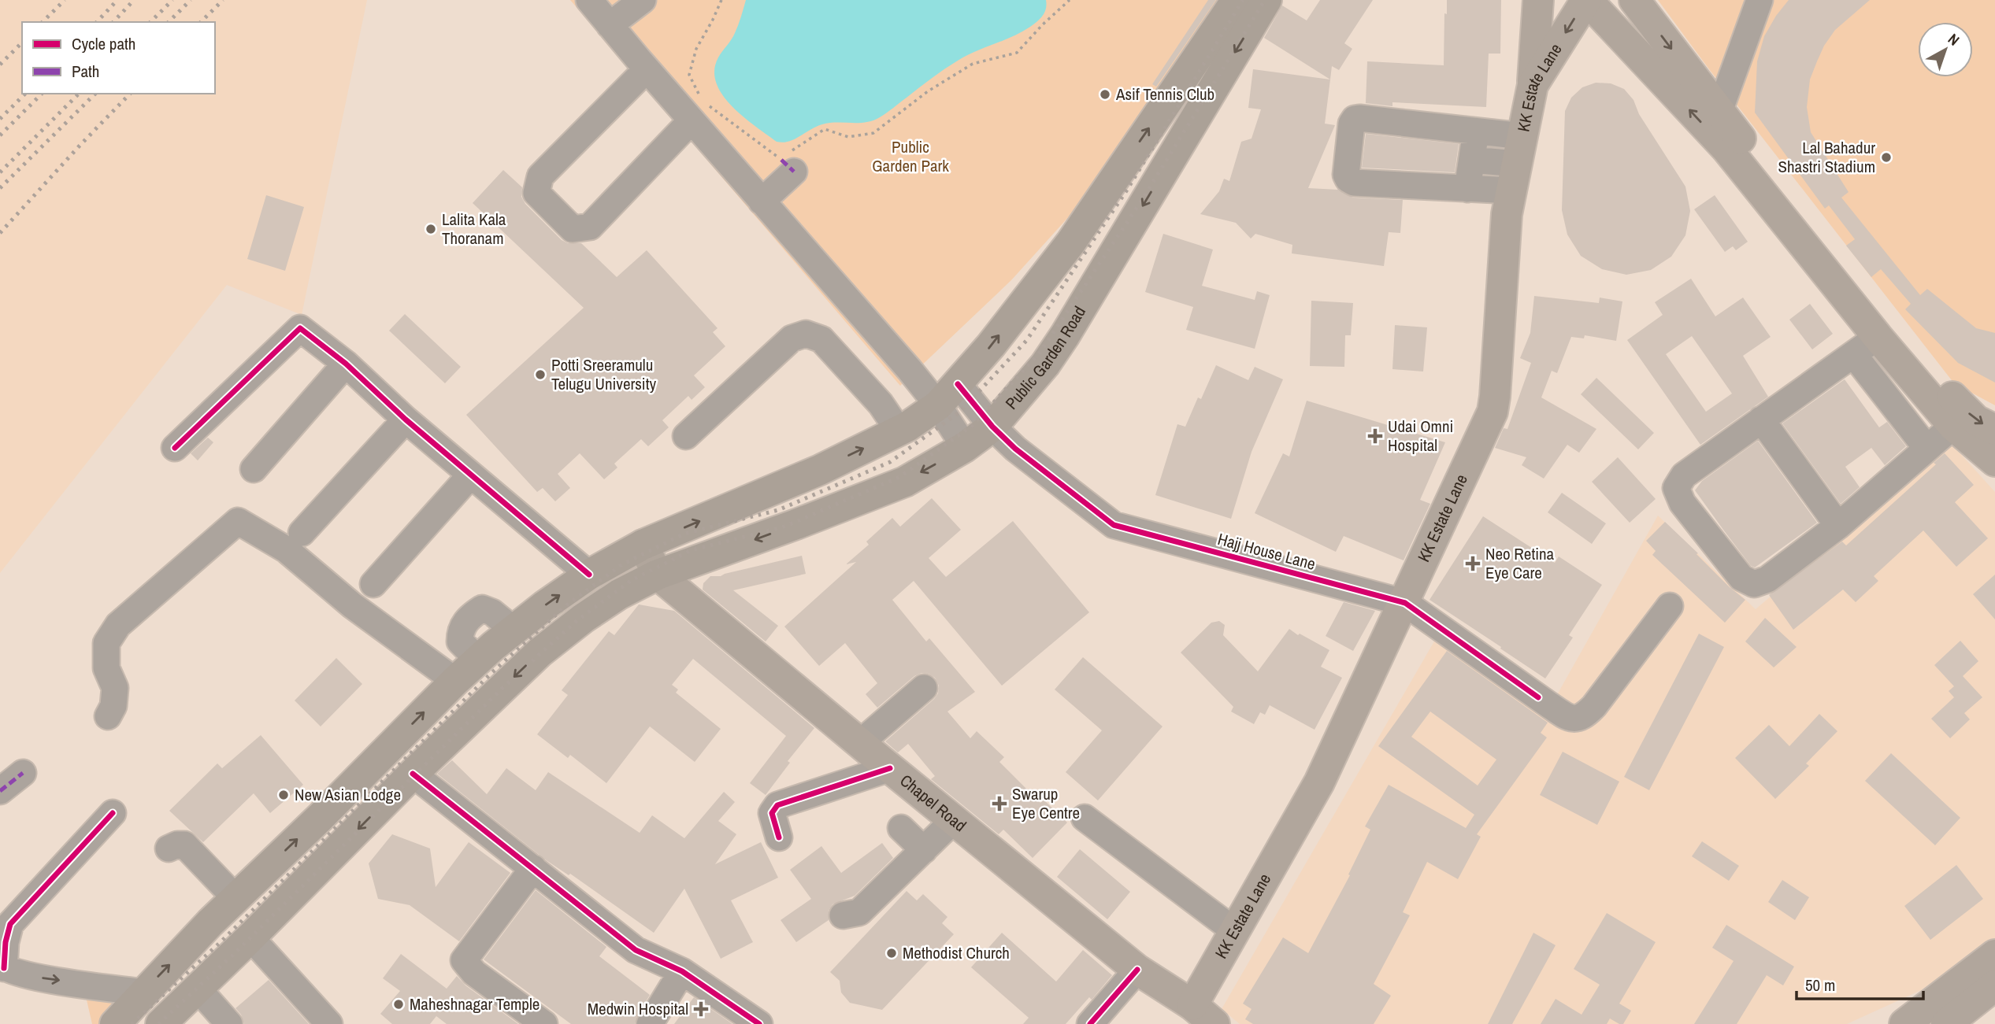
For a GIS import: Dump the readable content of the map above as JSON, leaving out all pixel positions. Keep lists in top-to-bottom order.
{
  "streets": {
    "highway": ["Public Garden Road"],
    "main road": ["KK Estate Lane", "Chapel Road"],
    "street": ["Hajj House Lane"]
  },
  "crossings": [
    ["KK Estate Lane", "Hajj House Lane"],
    ["KK Estate Lane", "Chapel Road"],
    ["Public Garden Road", "Hajj House Lane"],
    ["Public Garden Road", "Chapel Road"]
  ],
  "parks": ["Public Garden Park"],
  "places": {
    "other": [
      "Asif Tennis Club",
      "Lal Bahadur Shastri Stadium",
      "Lalita Kala Thoranam",
      "Potti Sreeramulu Telugu University",
      "New Asian Lodge",
      "Methodist Church",
      "Maheshnagar Temple"
    ],
    "health": [
      "Udai Omni Hospital",
      "Neo Retina Eye Care",
      "Swarup Eye Centre",
      "Medwin Hospital"
    ]
  },
  "legend": ["Cycle path", "Path"],
  "scale_bar": "50 m",
  "north": "top right"
}
